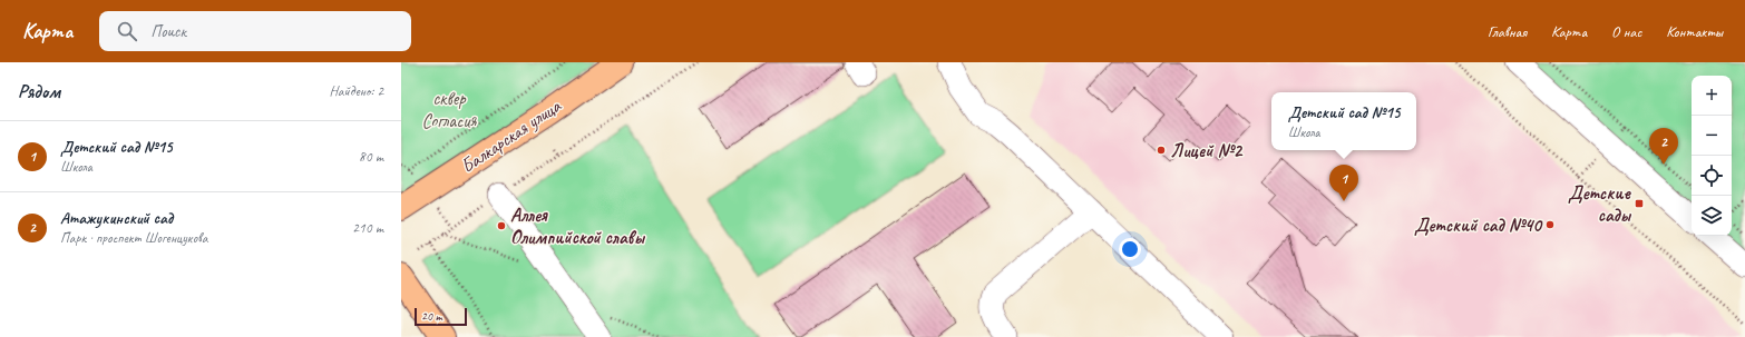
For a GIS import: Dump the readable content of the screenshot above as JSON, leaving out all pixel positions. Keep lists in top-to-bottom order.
{
  "streets": {
    "main road": ["Балкарская улица"]
  },
  "parks": ["сквер Согласия"],
  "places": {
    "other": ["Лицей №2", "Детский сад №40", "Аллея Олимпийской славы"],
    "transit": ["Детские сады"]
  },
  "scale_bar": "20 m",
  "page": {
    "header": "Карта",
    "search": "Поиск",
    "nav": [
      "Главная",
      "Карта",
      "О нас",
      "Контакты"
    ],
    "heading": ["Рядом", "Найдено: 2"],
    "map_buttons": ["+", "−"],
    "popup": ["Детский сад №15", "Школа"],
    "list": [
      {
        "mark": "1",
        "name": "Детский сад №15",
        "note": "Школа",
        "value": "80 m"
      },
      {
        "mark": "2",
        "name": "Атажукинский сад",
        "note": "Парк · проспект Шогенцукова",
        "value": "210 m"
      }
    ],
    "pins": ["2", "1"],
    "scale": "20 m"
  }
}
